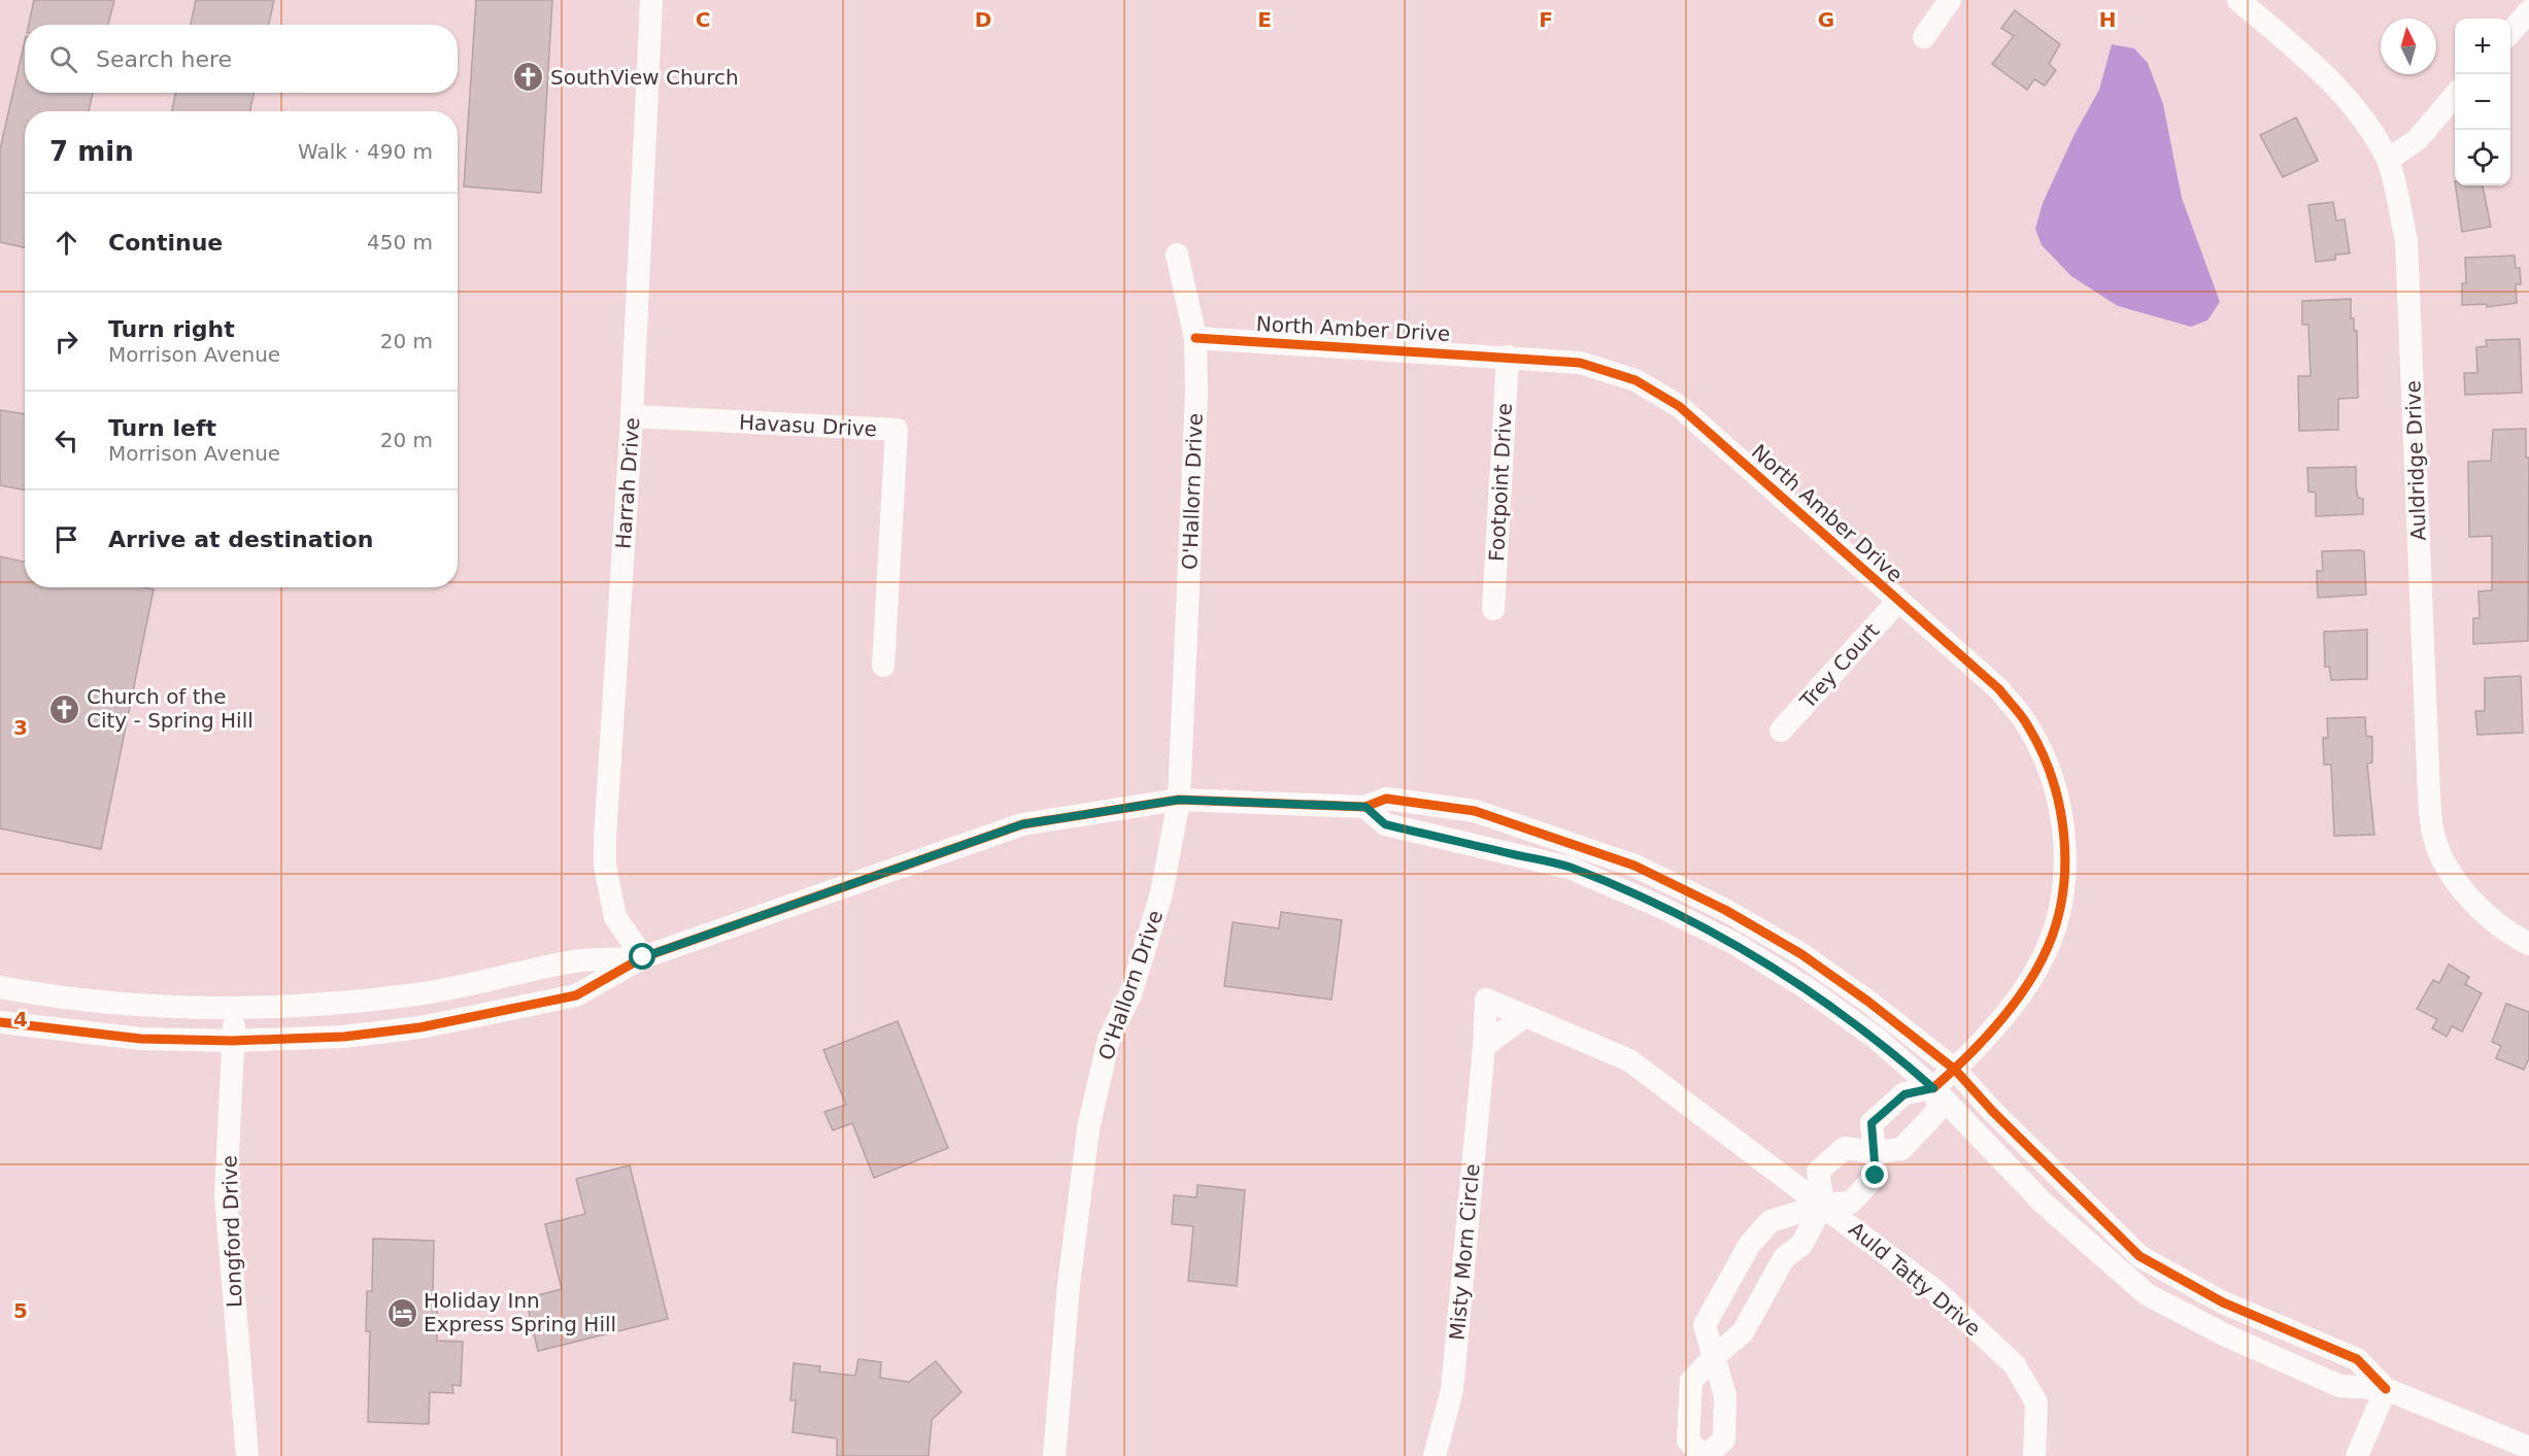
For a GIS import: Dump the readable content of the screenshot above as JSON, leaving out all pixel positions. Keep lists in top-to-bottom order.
{
  "streets": {
    "street": [
      "North Amber Drive",
      "Havasu Drive",
      "Auldridge Drive",
      "Footpoint Drive",
      "Harrah Drive",
      "O'Hallorn Drive",
      "Trey Court",
      "Longford Drive",
      "Misty Morn Circle",
      "Auld Tatty Drive"
    ]
  },
  "crossings": [
    ["North Amber Drive", "Footpoint Drive"],
    ["North Amber Drive", "O'Hallorn Drive"],
    ["North Amber Drive", "Trey Court"],
    ["Havasu Drive", "Harrah Drive"],
    ["Misty Morn Circle", "Auld Tatty Drive"]
  ],
  "places": {
    "church": ["SouthView Church", "Church of the City - Spring Hill"],
    "hotel": ["Holiday Inn Express Spring Hill"]
  },
  "north": "top",
  "page": {
    "map_buttons": ["+", "−"],
    "search": "Search here",
    "heading": ["7 min", "Walk · 490 m"],
    "list": [
      ["Continue", "450 m"],
      ["Turn right", "Morrison Avenue", "20 m"],
      ["Turn left", "Morrison Avenue", "20 m"],
      "Arrive at destination"
    ]
  },
  "grid": {
    "columns": [
      "C",
      "D",
      "E",
      "F",
      "G",
      "H"
    ],
    "rows": ["3", "4", "5"]
  }
}
